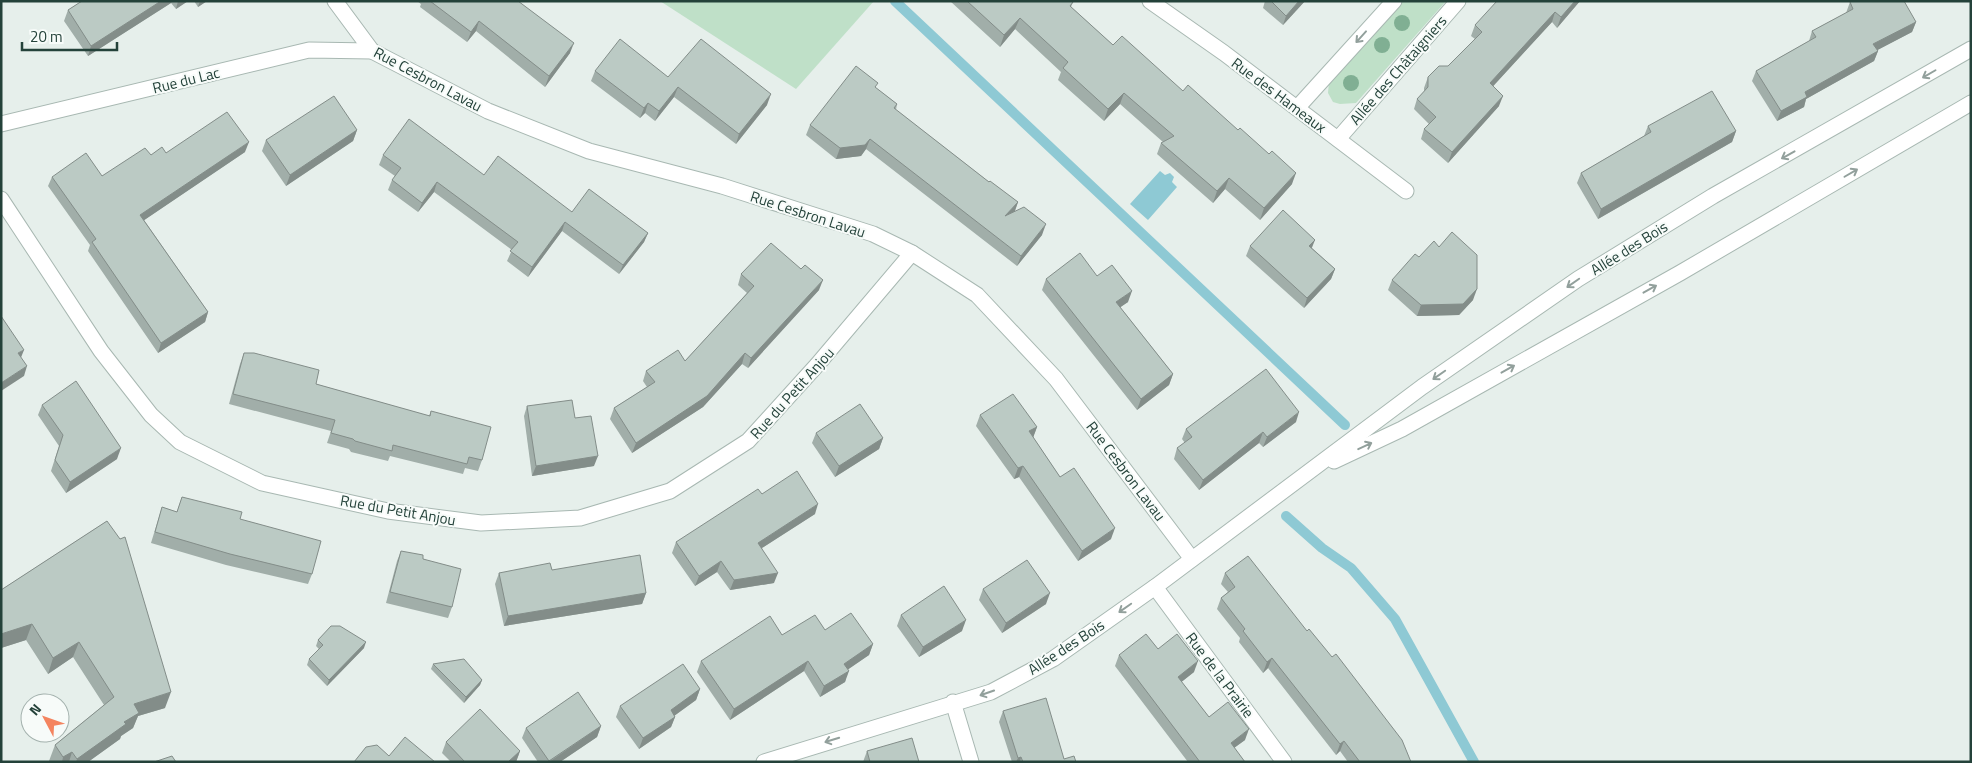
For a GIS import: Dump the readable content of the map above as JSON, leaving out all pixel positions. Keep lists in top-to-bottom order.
{
  "streets": {
    "street": [
      "Allée des Châtaigniers",
      "Rue Cesbron Lavau",
      "Rue du Lac",
      "Rue des Hameaux",
      "Allée des Bois",
      "Rue du Petit Anjou",
      "Rue de la Prairie"
    ]
  },
  "crossings": [
    ["Allée des Châtaigniers", "Rue des Hameaux"],
    ["Rue Cesbron Lavau", "Rue du Lac"],
    ["Rue Cesbron Lavau", "Allée des Bois"],
    ["Rue Cesbron Lavau", "Rue du Petit Anjou"],
    ["Allée des Bois", "Rue de la Prairie"]
  ],
  "scale_bar": "20 m",
  "north": "top left"
}
